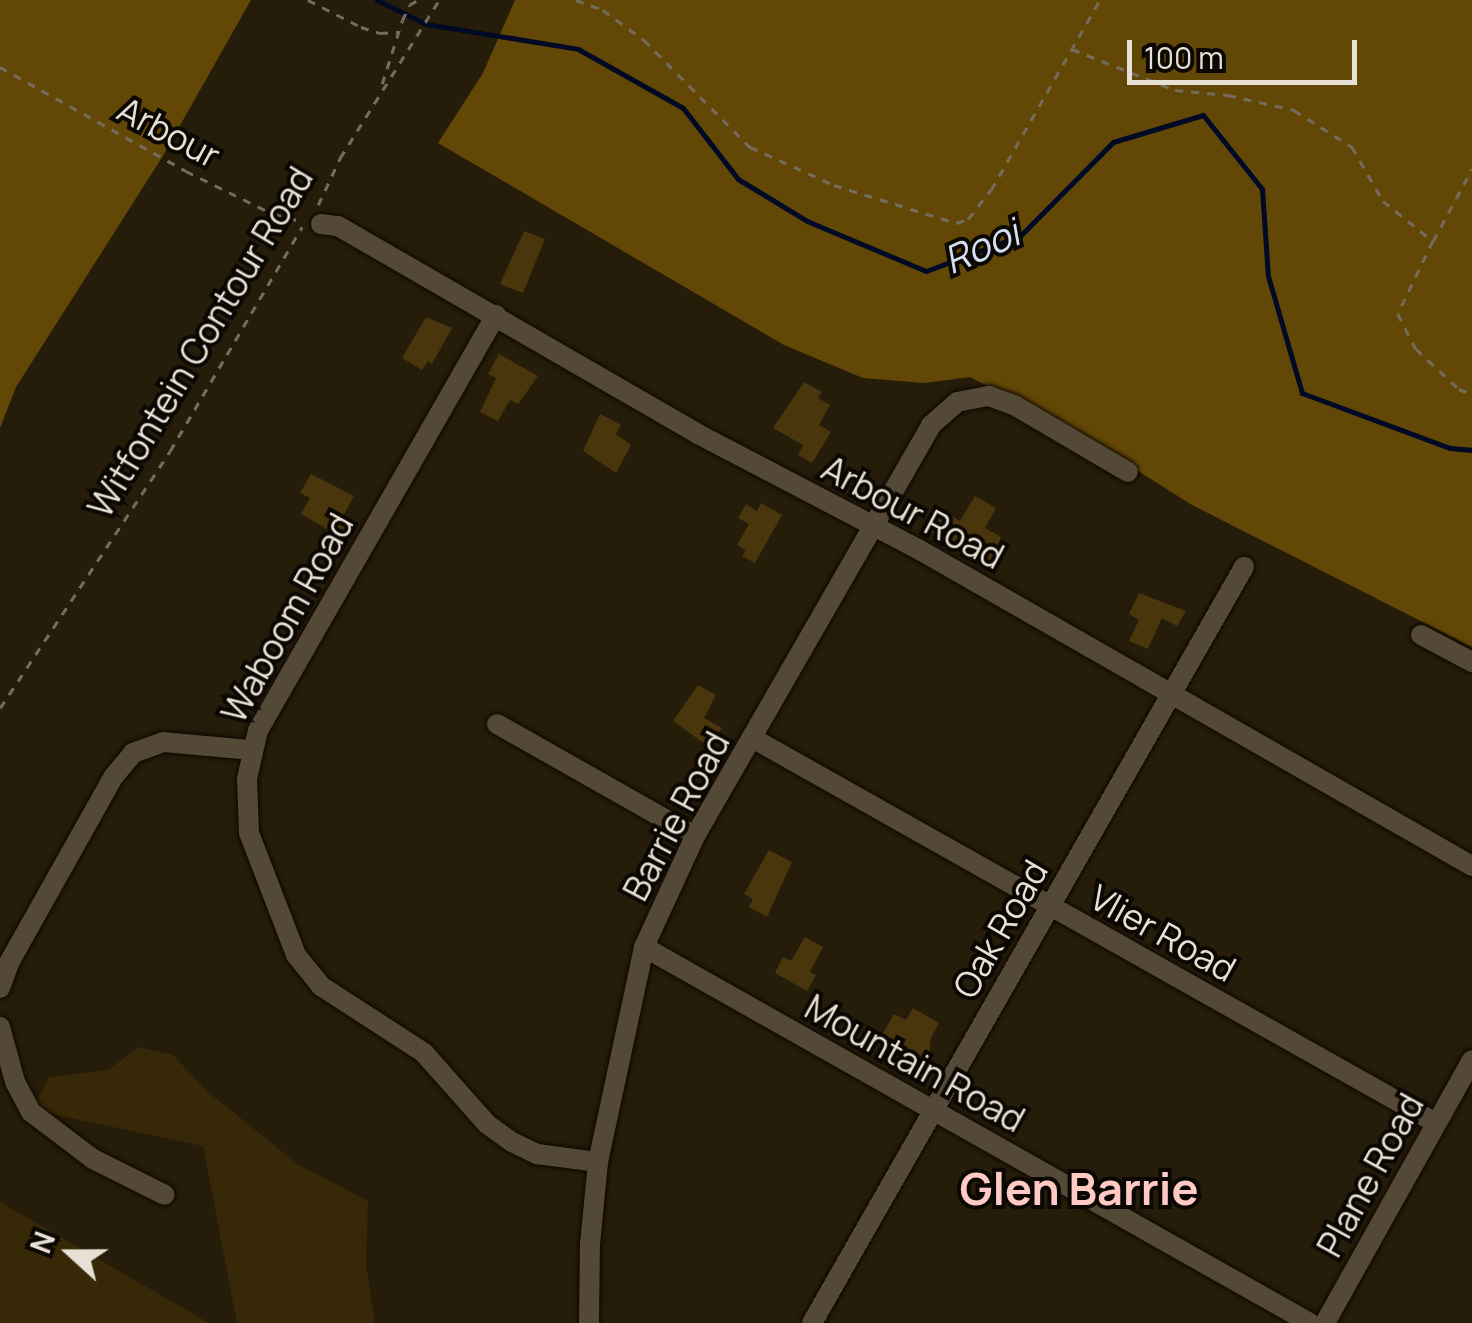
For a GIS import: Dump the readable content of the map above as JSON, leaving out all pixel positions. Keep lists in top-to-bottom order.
{
  "streets": {
    "street": [
      "Arbour Road",
      "Waboom Road",
      "Barrie Road",
      "Oak Road",
      "Vlier Road",
      "Mountain Road",
      "Plane Road"
    ],
    "path": ["Arbour", "Witfontein Contour Road"]
  },
  "crossings": [
    ["Arbour", "Witfontein Contour Road"],
    ["Arbour", "Arbour Road"],
    ["Witfontein Contour Road", "Arbour Road"],
    ["Arbour Road", "Waboom Road"],
    ["Arbour Road", "Barrie Road"],
    ["Arbour Road", "Oak Road"],
    ["Waboom Road", "Barrie Road"],
    ["Barrie Road", "Vlier Road"],
    ["Barrie Road", "Mountain Road"],
    ["Oak Road", "Vlier Road"],
    ["Oak Road", "Mountain Road"],
    ["Vlier Road", "Plane Road"]
  ],
  "districts": ["Glen Barrie"],
  "water": ["Rooi"],
  "scale_bar": "100 m",
  "north": "left"
}
